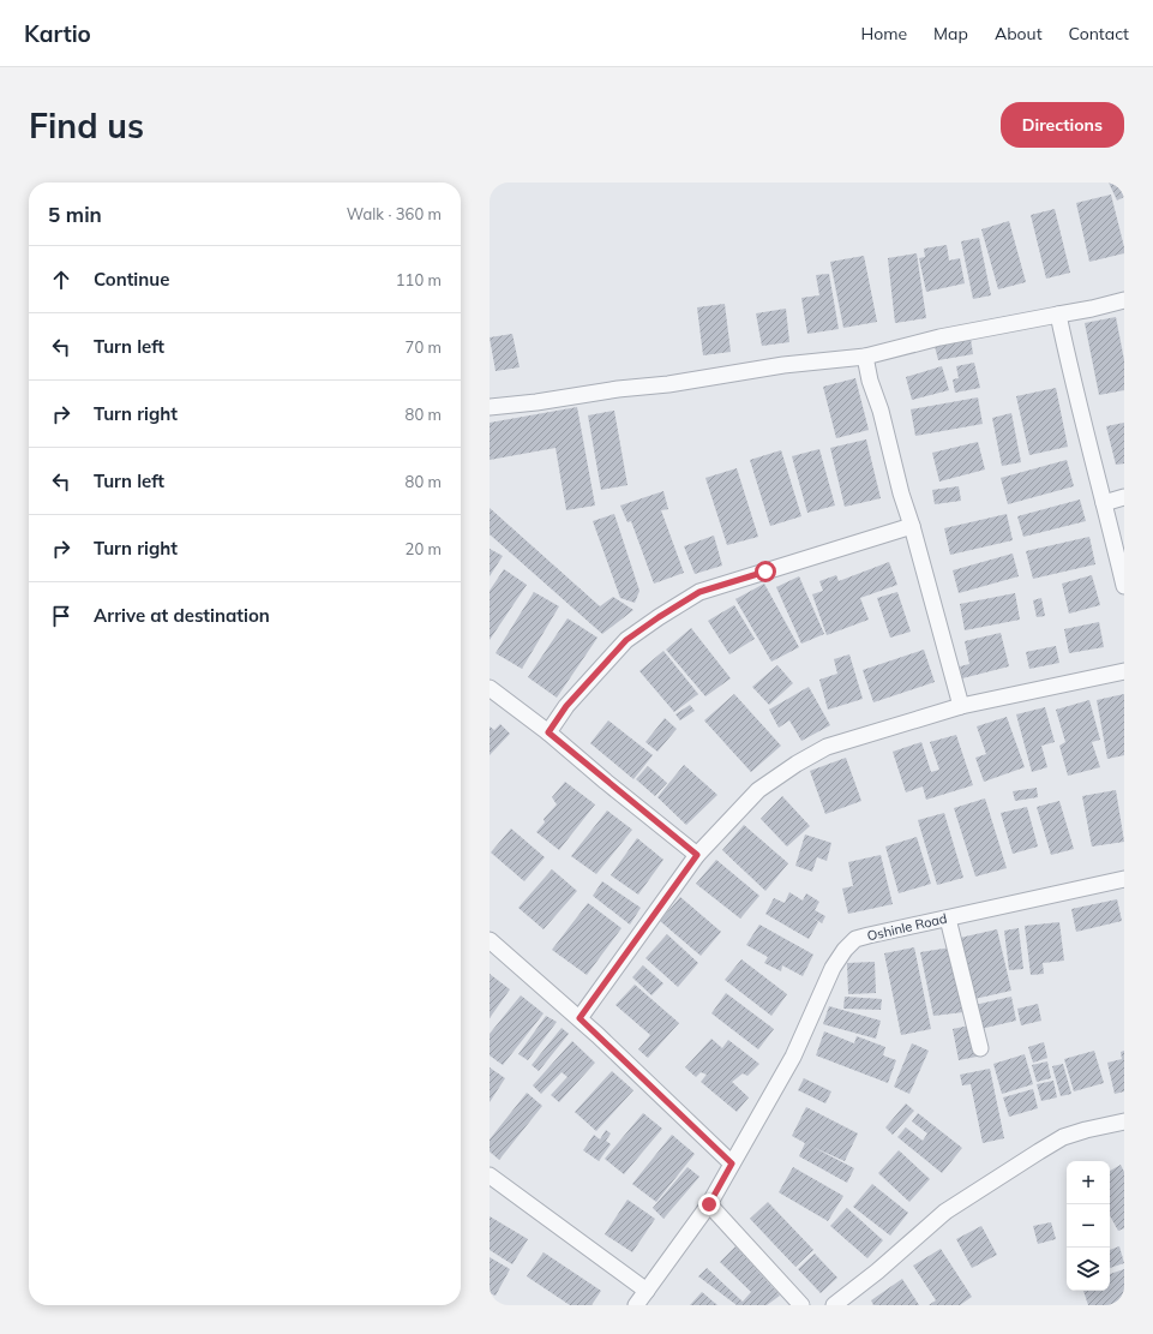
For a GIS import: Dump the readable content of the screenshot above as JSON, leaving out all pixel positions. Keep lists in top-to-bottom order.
{
  "streets": {
    "street": ["Oshinle Road"]
  },
  "page": {
    "header": "Kartio",
    "nav": [
      "Home",
      "Map",
      "About",
      "Contact"
    ],
    "buttons": "Directions",
    "title": "Find us",
    "heading": ["5 min", "Walk · 360 m"],
    "list": [
      ["Continue", "110 m"],
      ["Turn left", "70 m"],
      ["Turn right", "80 m"],
      ["Turn left", "80 m"],
      ["Turn right", "20 m"],
      "Arrive at destination"
    ],
    "map_buttons": ["+", "−"]
  }
}
